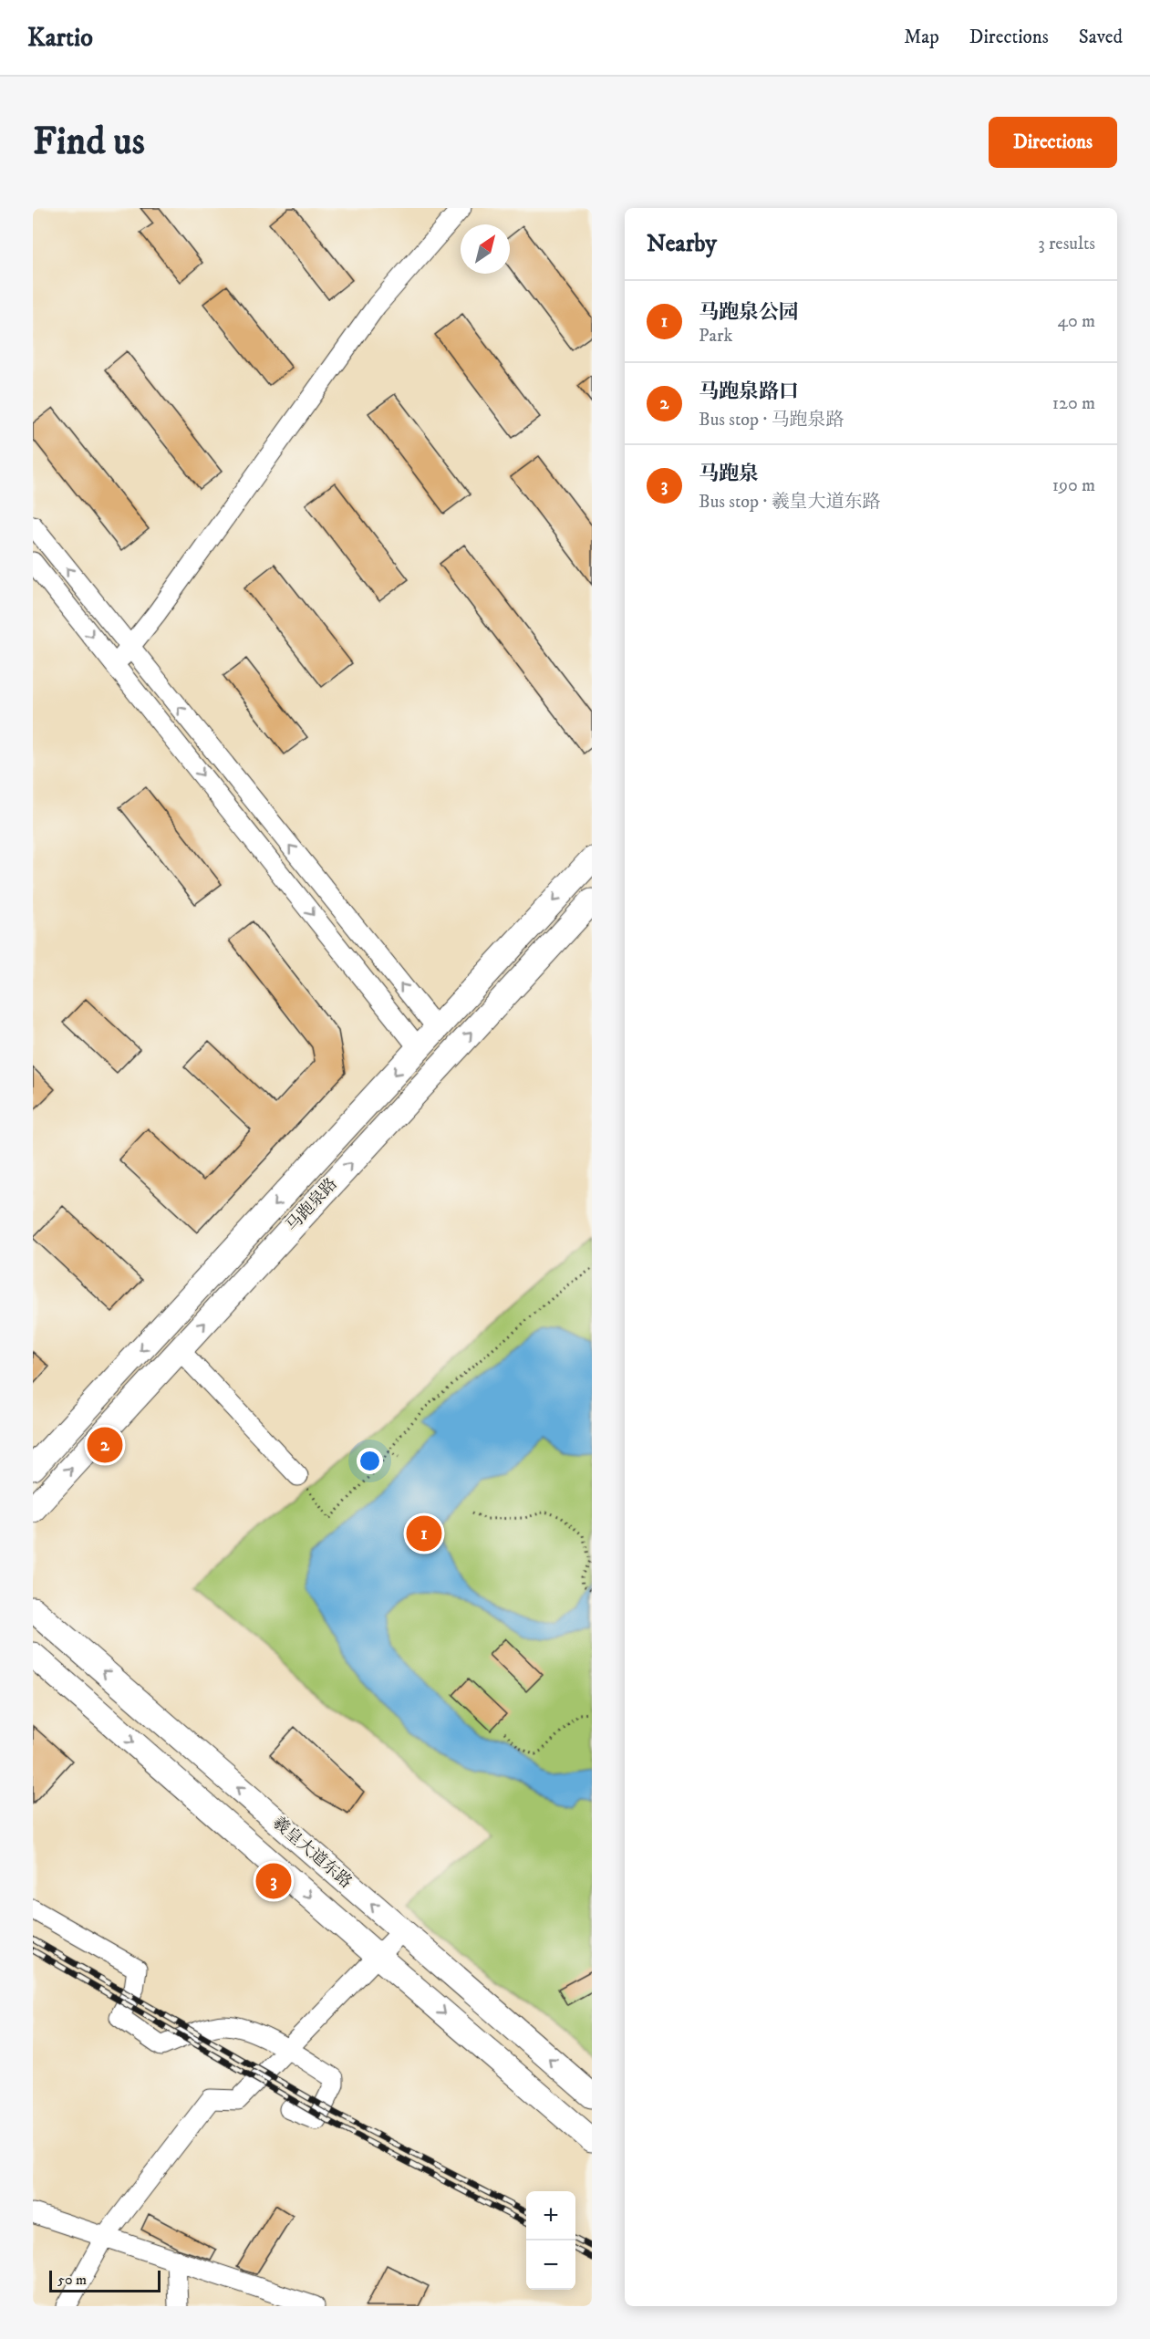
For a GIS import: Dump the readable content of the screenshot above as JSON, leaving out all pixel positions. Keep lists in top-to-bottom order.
{
  "streets": {
    "main road": ["马跑泉路", "羲皇大道东路"]
  },
  "scale_bar": "50 m",
  "north": "top right",
  "page": {
    "header": "Kartio",
    "nav": ["Map", "Directions", "Saved"],
    "buttons": "Directions",
    "title": "Find us",
    "heading": ["Nearby", "3 results"],
    "list": [
      {
        "mark": "1",
        "name": "马跑泉公园",
        "note": "Park",
        "value": "40 m"
      },
      {
        "mark": "2",
        "name": "马跑泉路口",
        "note": "Bus stop · 马跑泉路",
        "value": "120 m"
      },
      {
        "mark": "3",
        "name": "马跑泉",
        "note": "Bus stop · 羲皇大道东路",
        "value": "190 m"
      }
    ],
    "pins": ["2", "1", "3"],
    "map_buttons": ["+", "−"],
    "scale": "50 m"
  }
}
